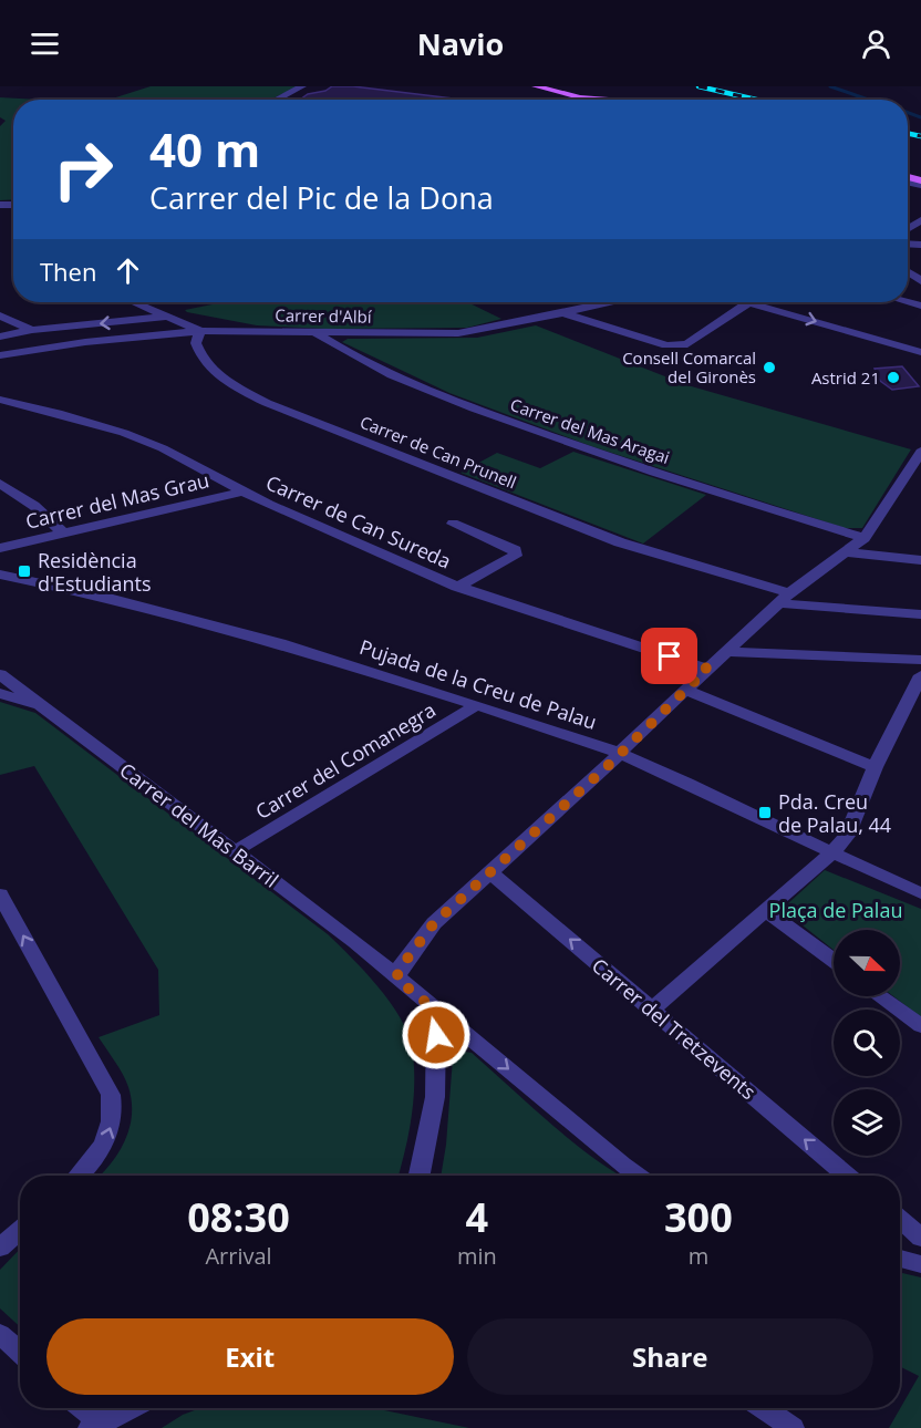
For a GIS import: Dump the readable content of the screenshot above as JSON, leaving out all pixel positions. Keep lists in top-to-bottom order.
{
  "streets": {
    "street": [
      "Carrer d'Albí",
      "Carrer del Mas Aragai",
      "Carrer de Can Prunell",
      "Carrer del Mas Grau",
      "Carrer de Can Sureda",
      "Pujada de la Creu de Palau",
      "Carrer del Comanegra",
      "Carrer del Mas Barril",
      "Carrer del Tretzevents"
    ]
  },
  "crossings": [
    ["Carrer d'Albí", "Carrer del Mas Aragai"],
    ["Carrer d'Albí", "Carrer de Can Prunell"],
    ["Carrer del Mas Grau", "Carrer de Can Sureda"],
    ["Pujada de la Creu de Palau", "Carrer del Comanegra"],
    ["Carrer del Comanegra", "Carrer del Mas Barril"]
  ],
  "one_way": ["Carrer del Tretzevents"],
  "parks": ["Plaça de Palau"],
  "places": {
    "other": ["Consell Comarcal del Gironès", "Astrid 21"],
    "transit": ["Residència d'Estudiants", "Pda. Creu de Palau, 44"]
  },
  "north": "right",
  "page": {
    "header": "Navio",
    "turn": ["40 m", "Carrer del Pic de la Dona"],
    "then": "Then",
    "eta": [
      "08:30",
      "Arrival",
      "4",
      "min",
      "300",
      "m"
    ],
    "buttons": ["Exit", "Share"]
  }
}
